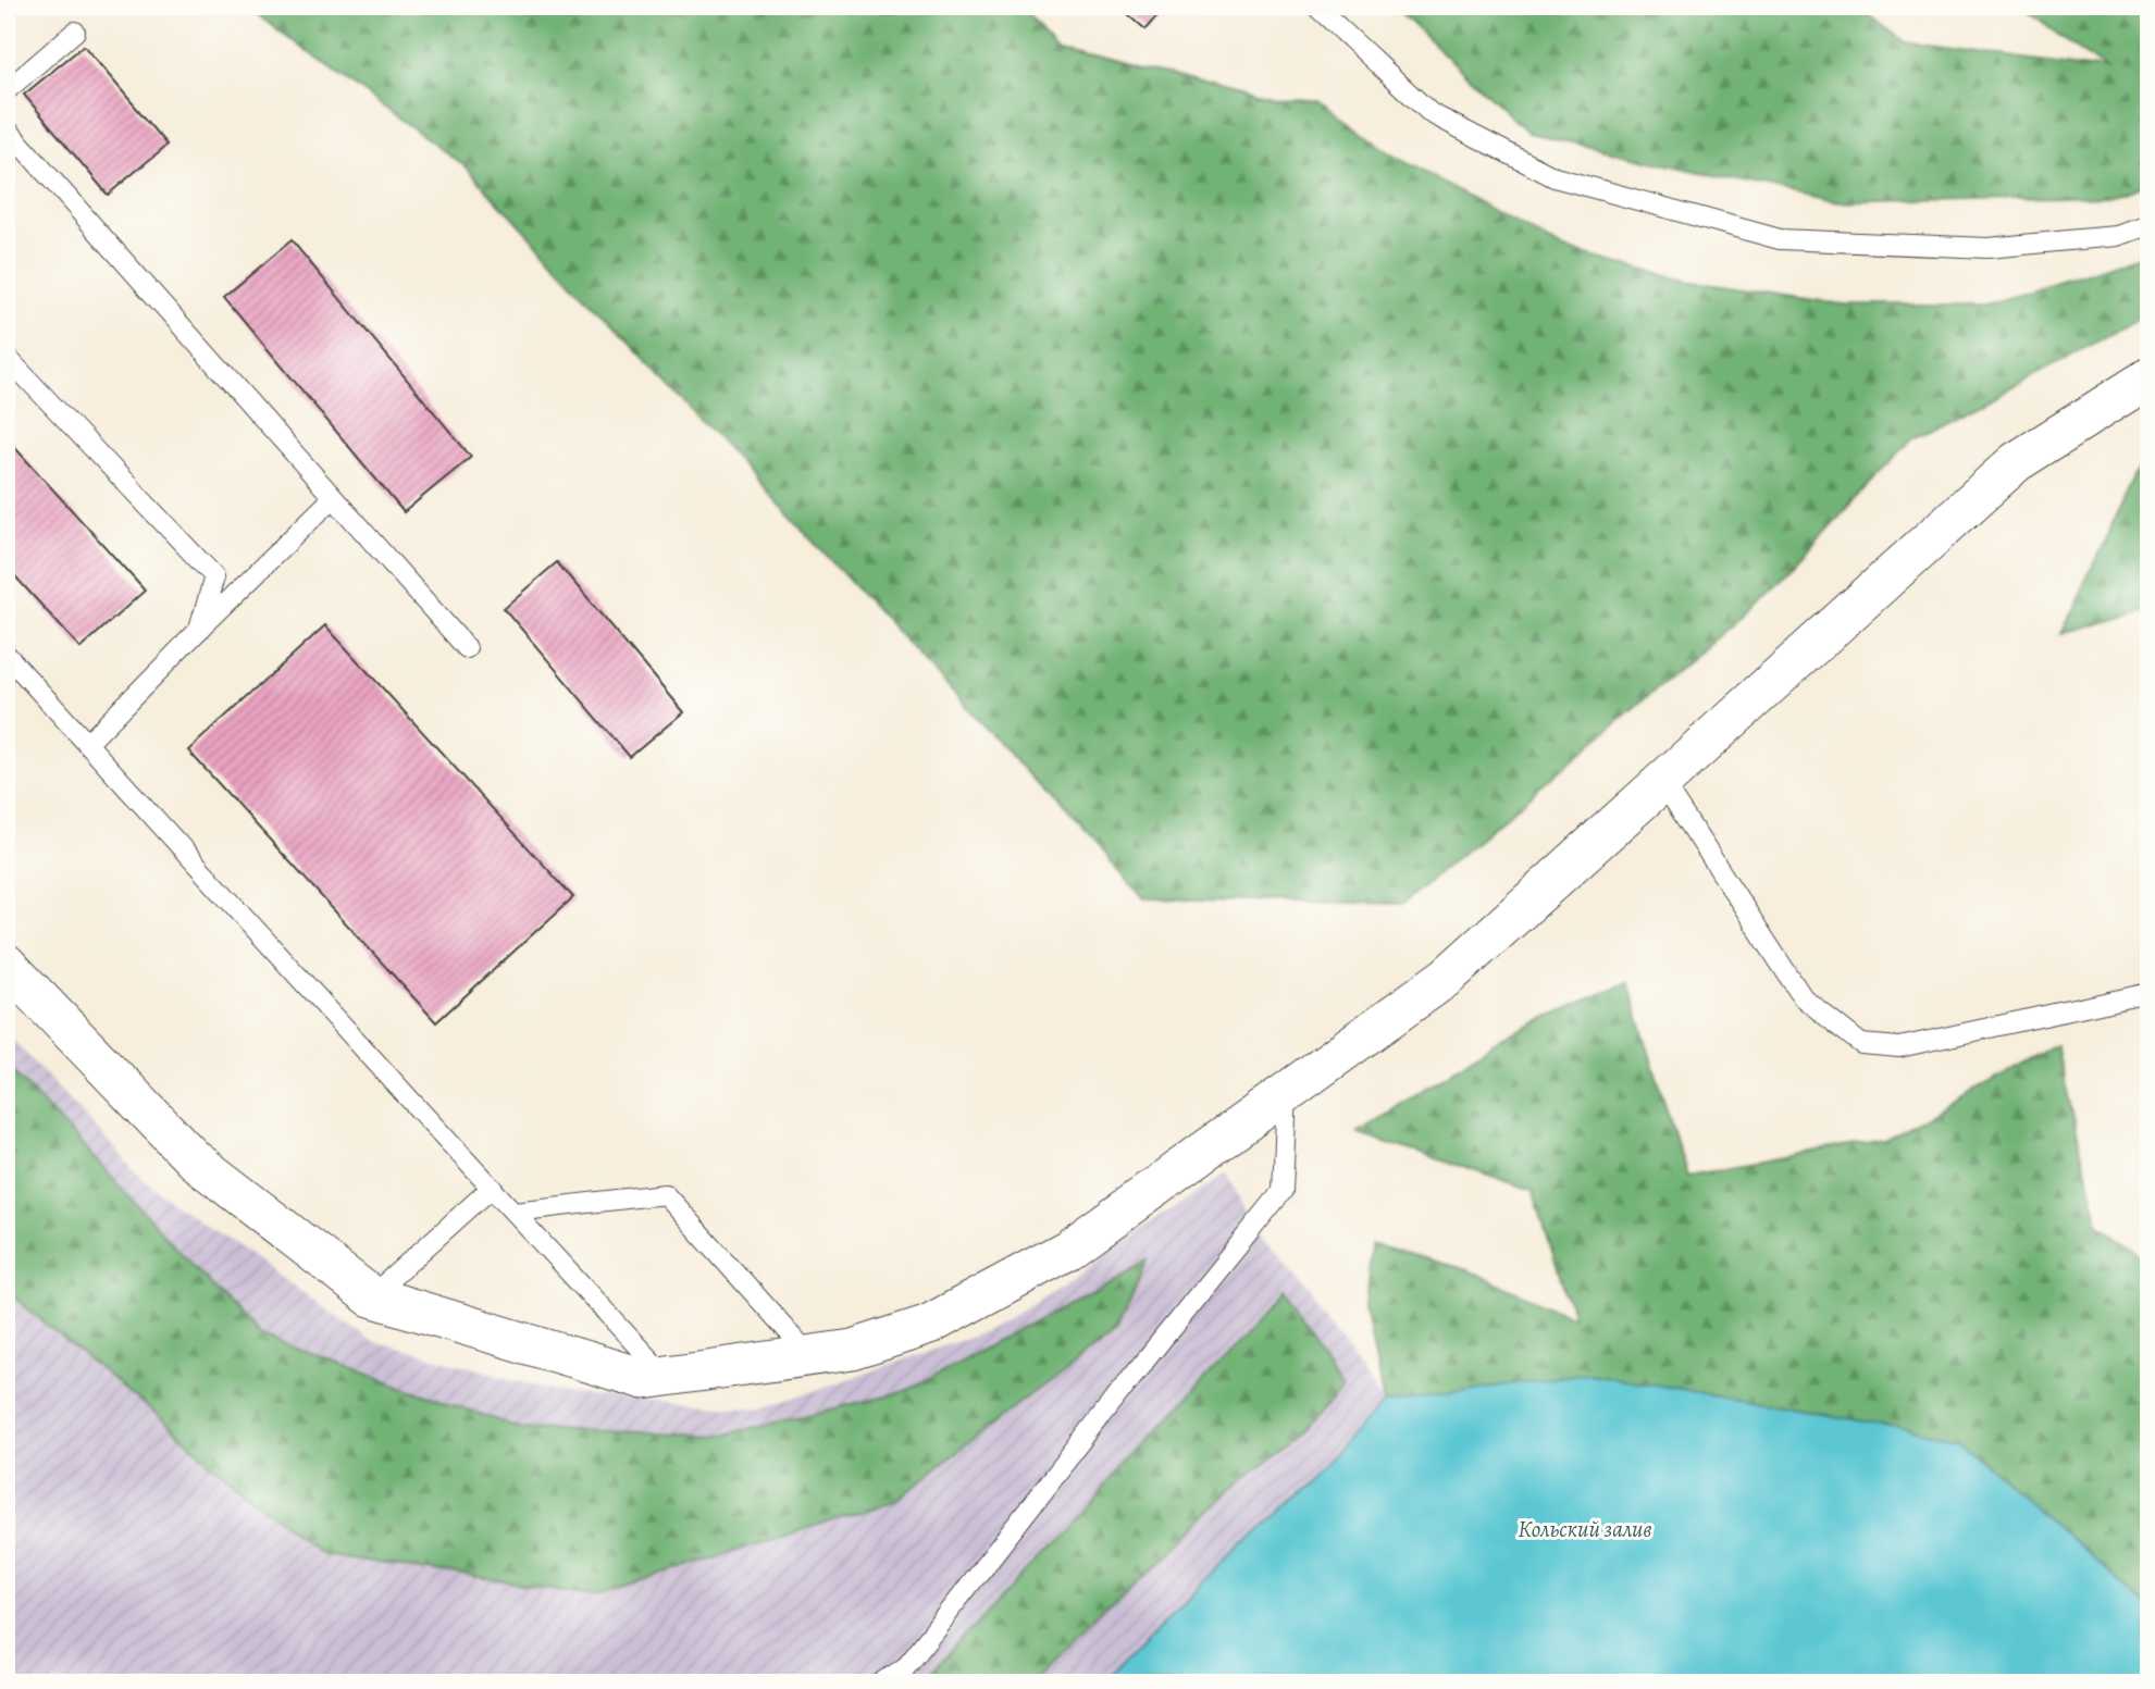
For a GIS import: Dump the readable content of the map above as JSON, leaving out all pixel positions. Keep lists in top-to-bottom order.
{
  "water": ["Кольский залив"]
}
